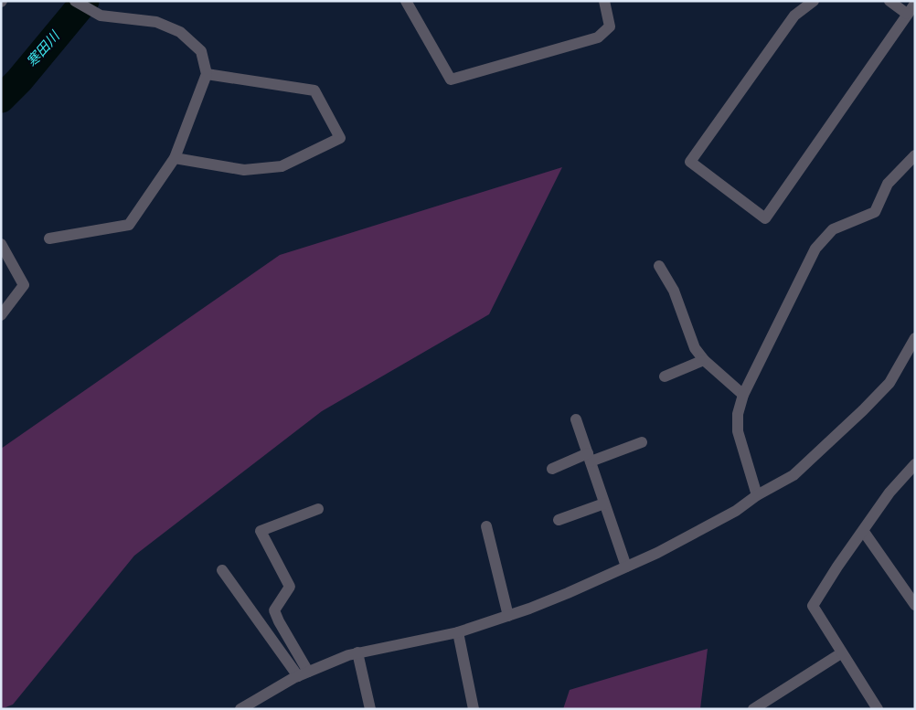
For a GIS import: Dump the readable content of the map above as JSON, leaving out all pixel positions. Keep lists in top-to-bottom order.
{
  "water": ["寒田川"]
}
